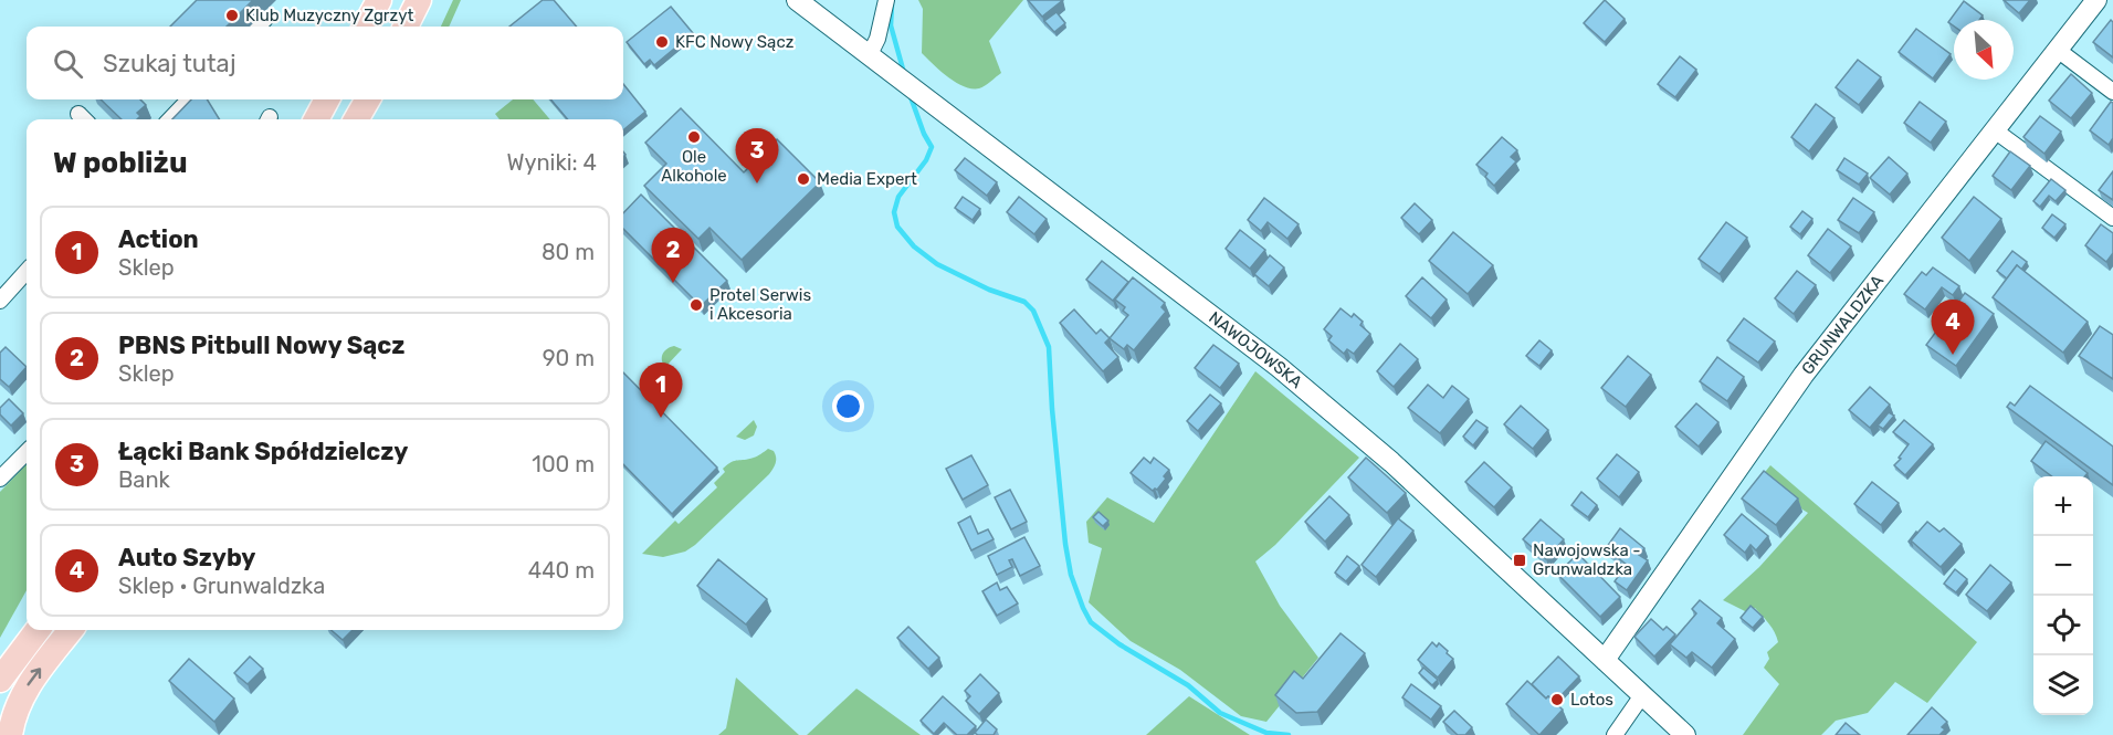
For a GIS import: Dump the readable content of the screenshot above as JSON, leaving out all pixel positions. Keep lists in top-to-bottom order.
{
  "streets": {
    "street": ["GRUNWALDZKA", "NAWOJOWSKA"]
  },
  "crossings": [
    ["GRUNWALDZKA", "NAWOJOWSKA"]
  ],
  "places": {
    "other": [
      "Klub Muzyczny Zgrzyt",
      "KFC Nowy Sącz",
      "Ole Alkohole",
      "Media Expert",
      "Protel Serwis i Akcesoria",
      "Lotos"
    ],
    "transit": ["Nawojowska - Grunwaldzka"]
  },
  "north": "bottom right",
  "page": {
    "search": "Szukaj tutaj",
    "heading": ["W pobliżu", "Wyniki: 4"],
    "pins": [
      "3",
      "2",
      "4",
      "1"
    ],
    "list": [
      {
        "mark": "1",
        "name": "Action",
        "note": "Sklep",
        "value": "80 m"
      },
      {
        "mark": "2",
        "name": "PBNS Pitbull Nowy Sącz",
        "note": "Sklep",
        "value": "90 m"
      },
      {
        "mark": "3",
        "name": "Łącki Bank Spółdzielczy",
        "note": "Bank",
        "value": "100 m"
      },
      {
        "mark": "4",
        "name": "Auto Szyby",
        "note": "Sklep · Grunwaldzka",
        "value": "440 m"
      }
    ],
    "map_buttons": ["+", "−"]
  }
}
